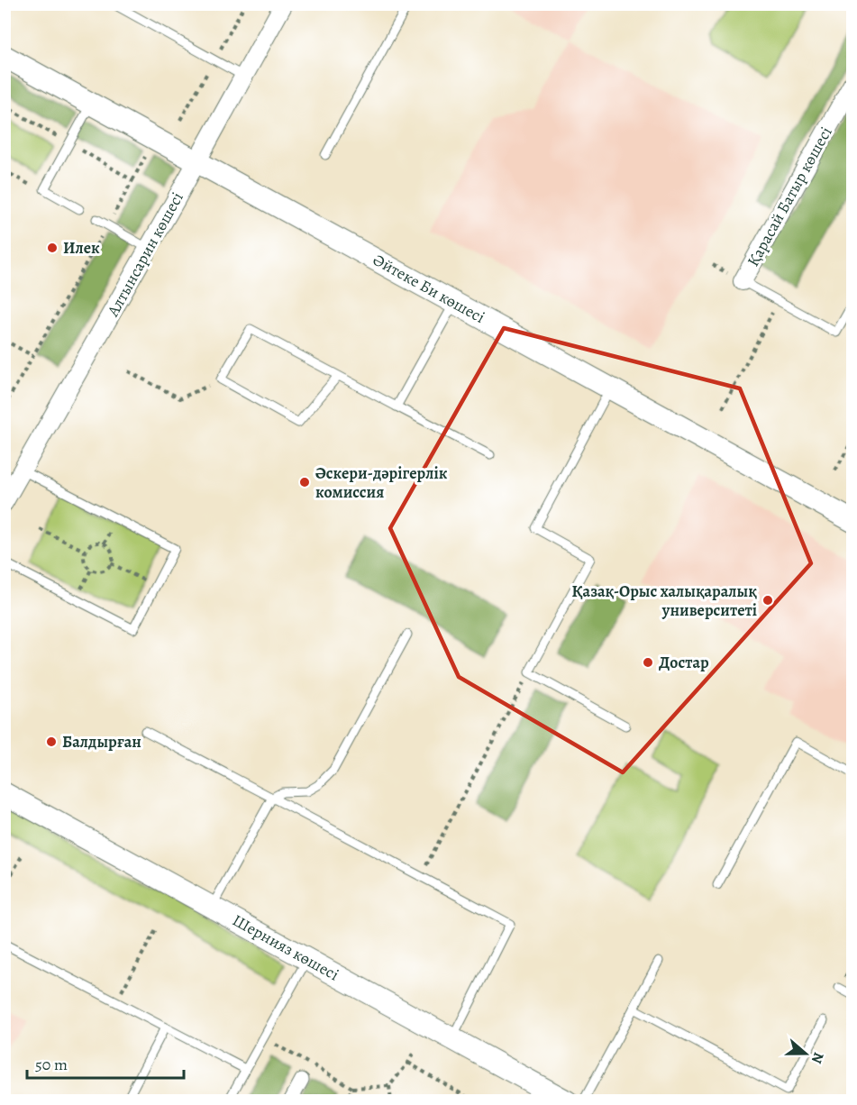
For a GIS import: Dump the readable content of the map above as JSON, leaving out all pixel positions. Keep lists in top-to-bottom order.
{
  "streets": {
    "street": [
      "Қарасай Батыр көшесі",
      "Алтынсарин көшесі",
      "Әйтеке Би көшесі",
      "Шернияз көшесі"
    ]
  },
  "crossings": [
    ["Алтынсарин көшесі", "Әйтеке Би көшесі"]
  ],
  "places": [
    "Илек",
    "Әскери-дәрігерлік комиссия",
    "Қазақ-Орыс халықаралық университеті",
    "Достар",
    "Балдырған"
  ],
  "scale_bar": "50 m",
  "north": "right"
}
